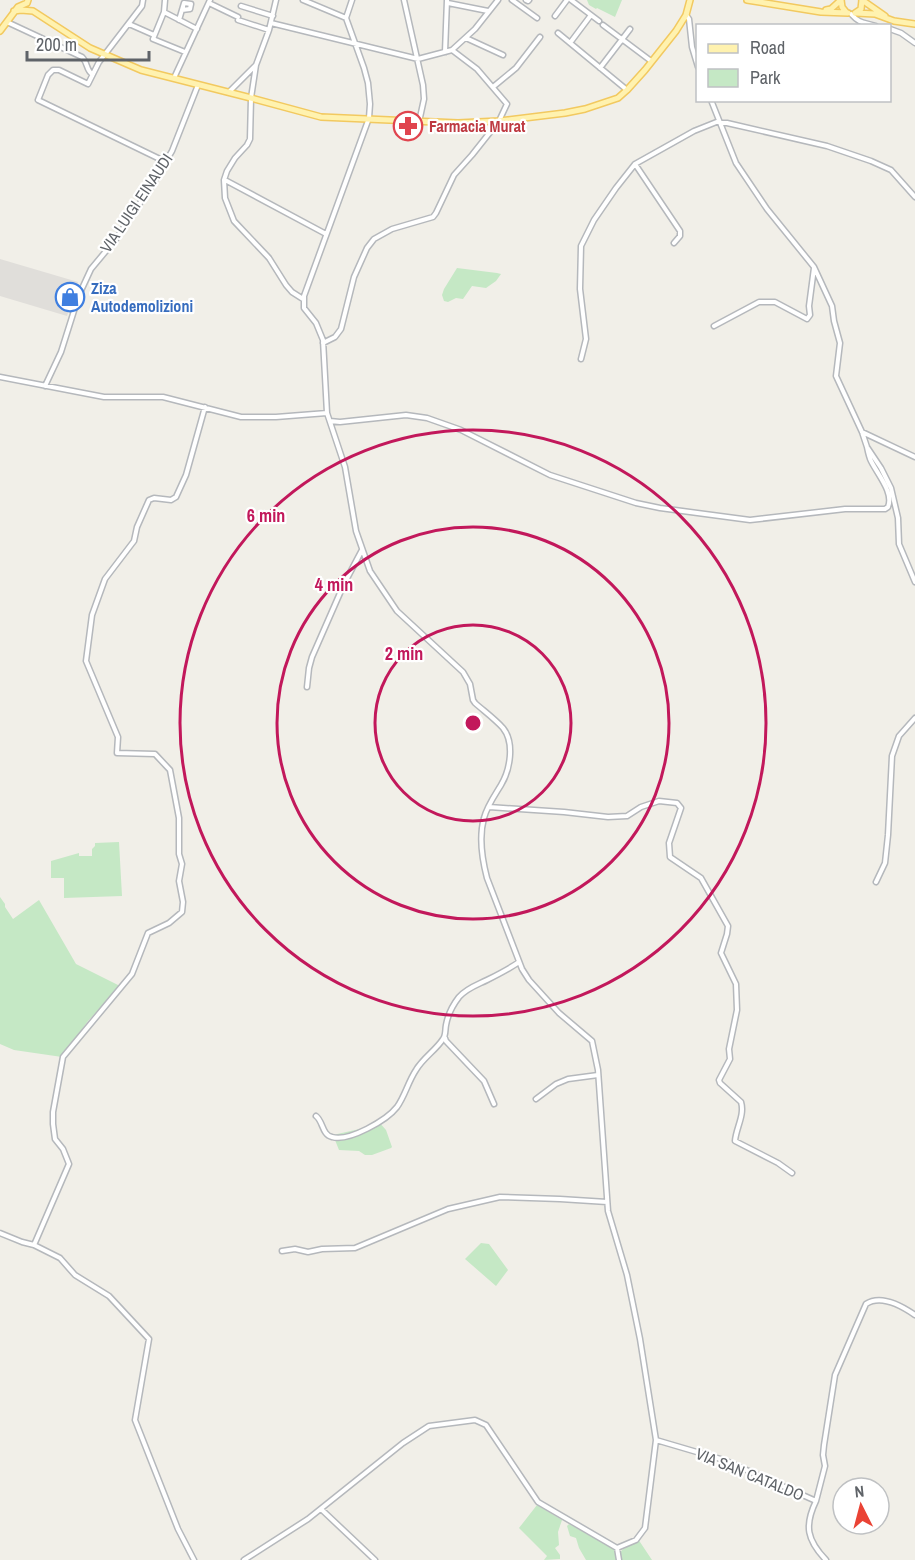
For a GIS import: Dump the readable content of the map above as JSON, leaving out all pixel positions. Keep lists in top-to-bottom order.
{
  "streets": {
    "street": ["VIA LUIGI EINAUDI", "VIA SAN CATALDO"]
  },
  "places": {
    "pharmacy": ["Farmacia Murat"],
    "shop": ["Ziza Autodemolizioni"]
  },
  "legend": ["Road", "Park"],
  "scale_bar": "200 m",
  "north": "top",
  "rings": ["6 min", "4 min", "2 min"]
}
